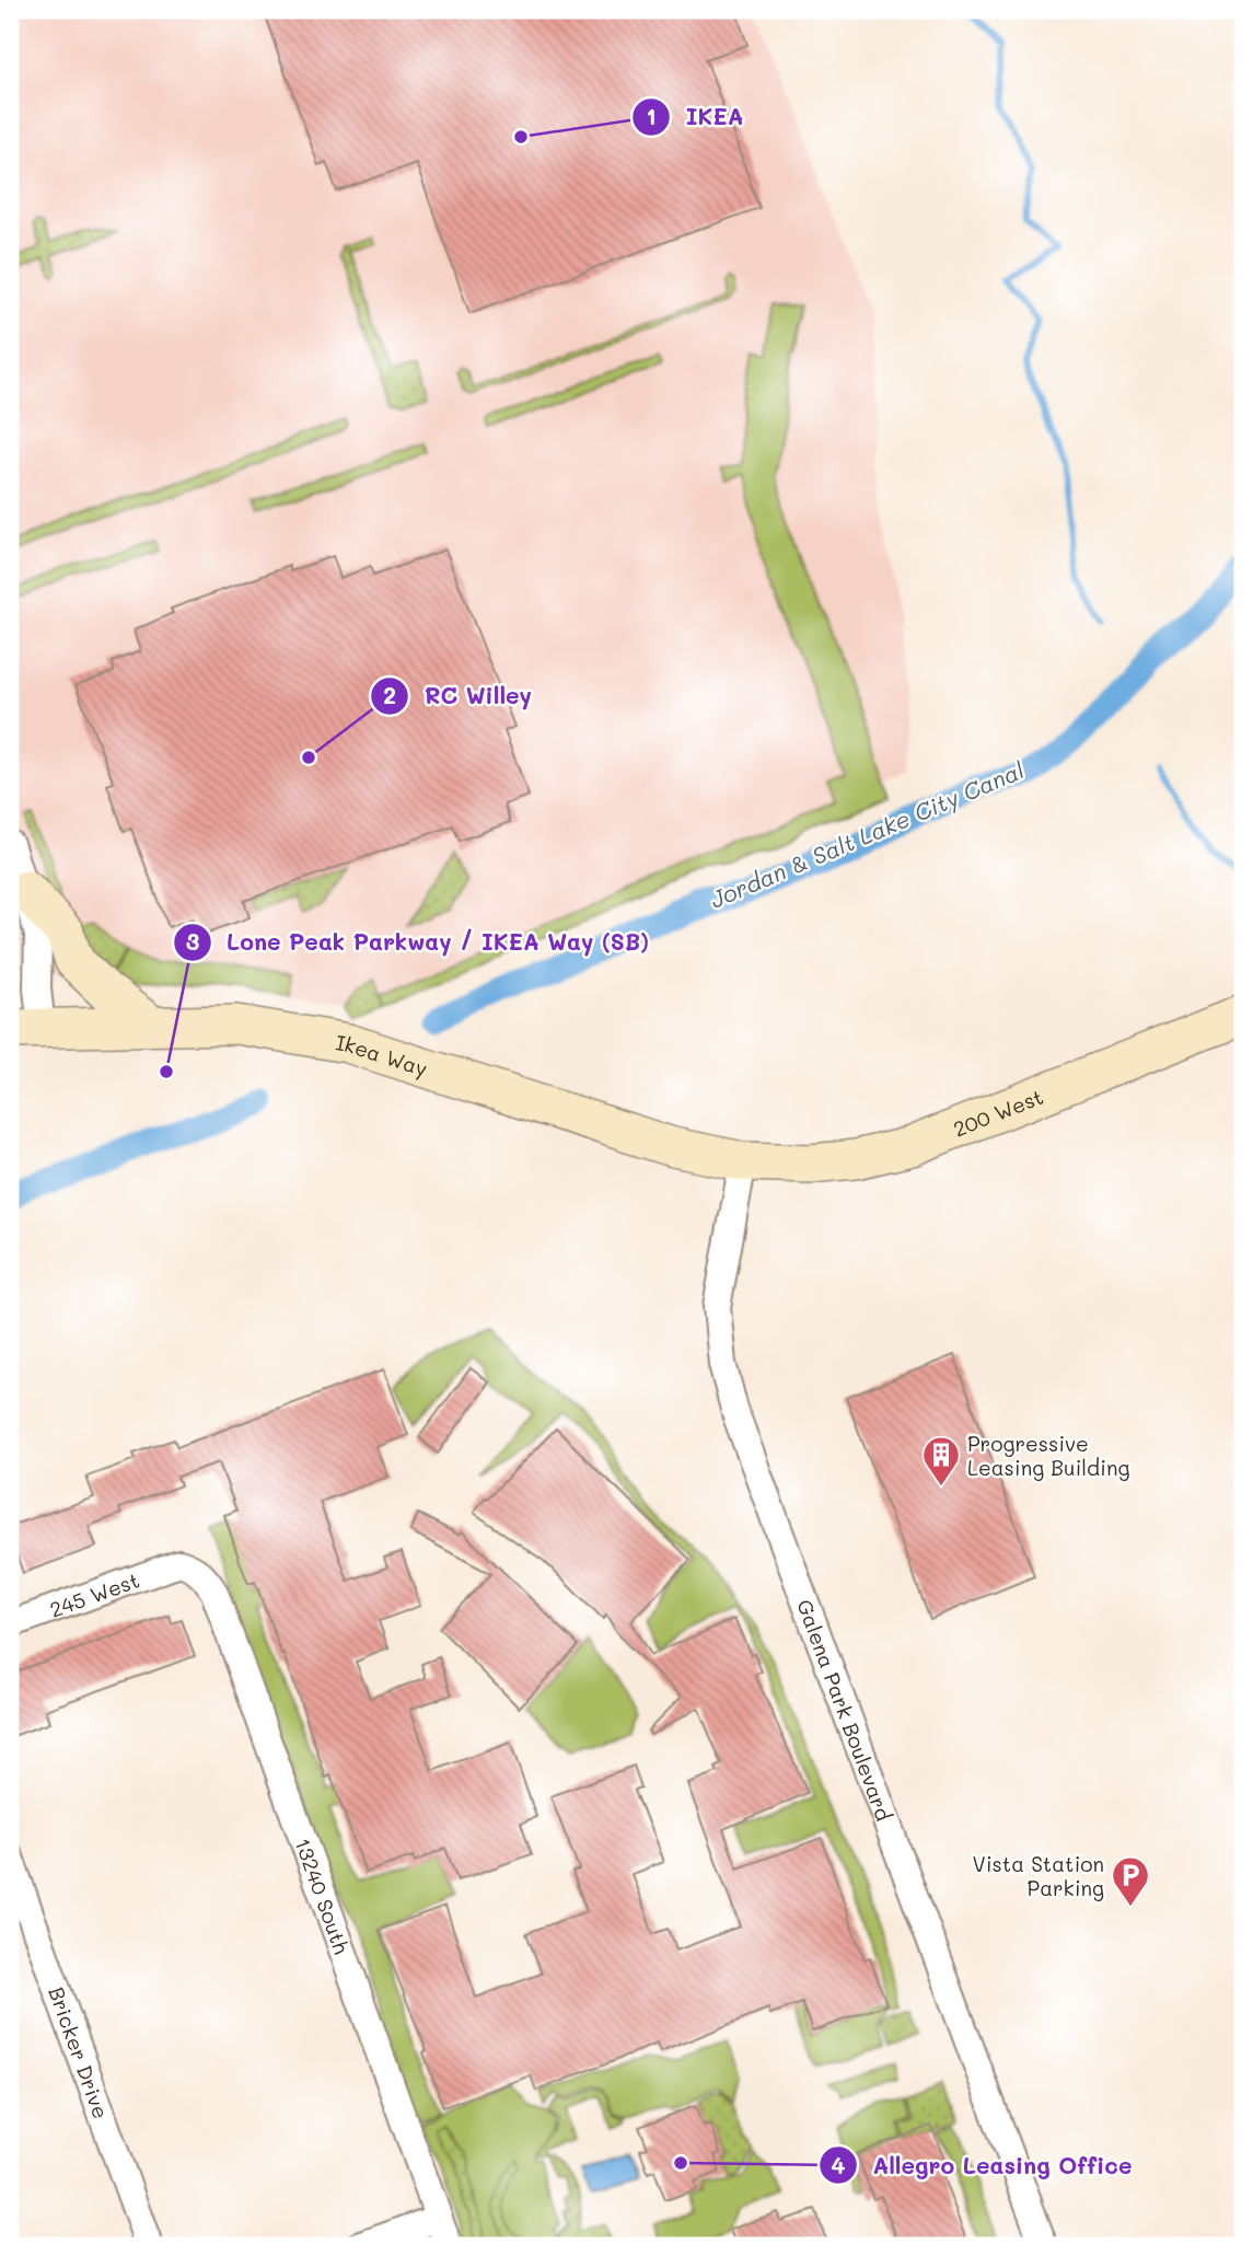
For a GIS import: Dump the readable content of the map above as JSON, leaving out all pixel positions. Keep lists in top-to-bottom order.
{
  "streets": {
    "main road": ["Ikea Way", "200 West"],
    "street": [
      "245 West",
      "Galena Park Boulevard",
      "13240 South",
      "Bricker Drive"
    ]
  },
  "crossings": [
    ["Ikea Way", "200 West"],
    ["Ikea Way", "Galena Park Boulevard"],
    ["200 West", "Galena Park Boulevard"],
    ["245 West", "13240 South"]
  ],
  "water": ["Jordan & Salt Lake City Canal"],
  "places": {
    "other": [
      "IKEA",
      "RC Willey",
      "Lone Peak Parkway / IKEA Way (SB)",
      "Allegro Leasing Office"
    ],
    "building": ["Progressive Leasing Building"],
    "parking": ["Vista Station Parking"]
  }
}
